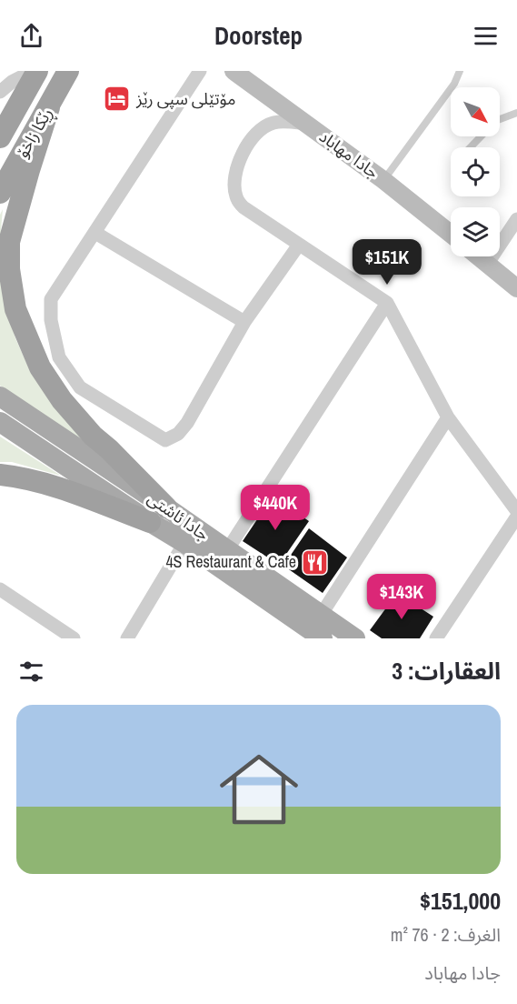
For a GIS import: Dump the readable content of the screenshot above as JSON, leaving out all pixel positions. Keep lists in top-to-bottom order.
{
  "streets": {
    "highway": ["ڕێکا زاخۆ"],
    "main road": ["جادا مهاباد", "جادا ئاشتی"]
  },
  "places": {
    "hotel": ["مۆتێلی سپی رێز"],
    "restaurant": ["4S Restaurant & Cafe"]
  },
  "north": "bottom right",
  "page": {
    "header": "Doorstep",
    "price": ["$151K", "$440K", "$143K"],
    "heading": "العقارات: 3",
    "list": [
      {
        "name": "$151,000",
        "note": "الغرف: 2 · 76 m² · جادا مهاباد"
      }
    ]
  }
}
